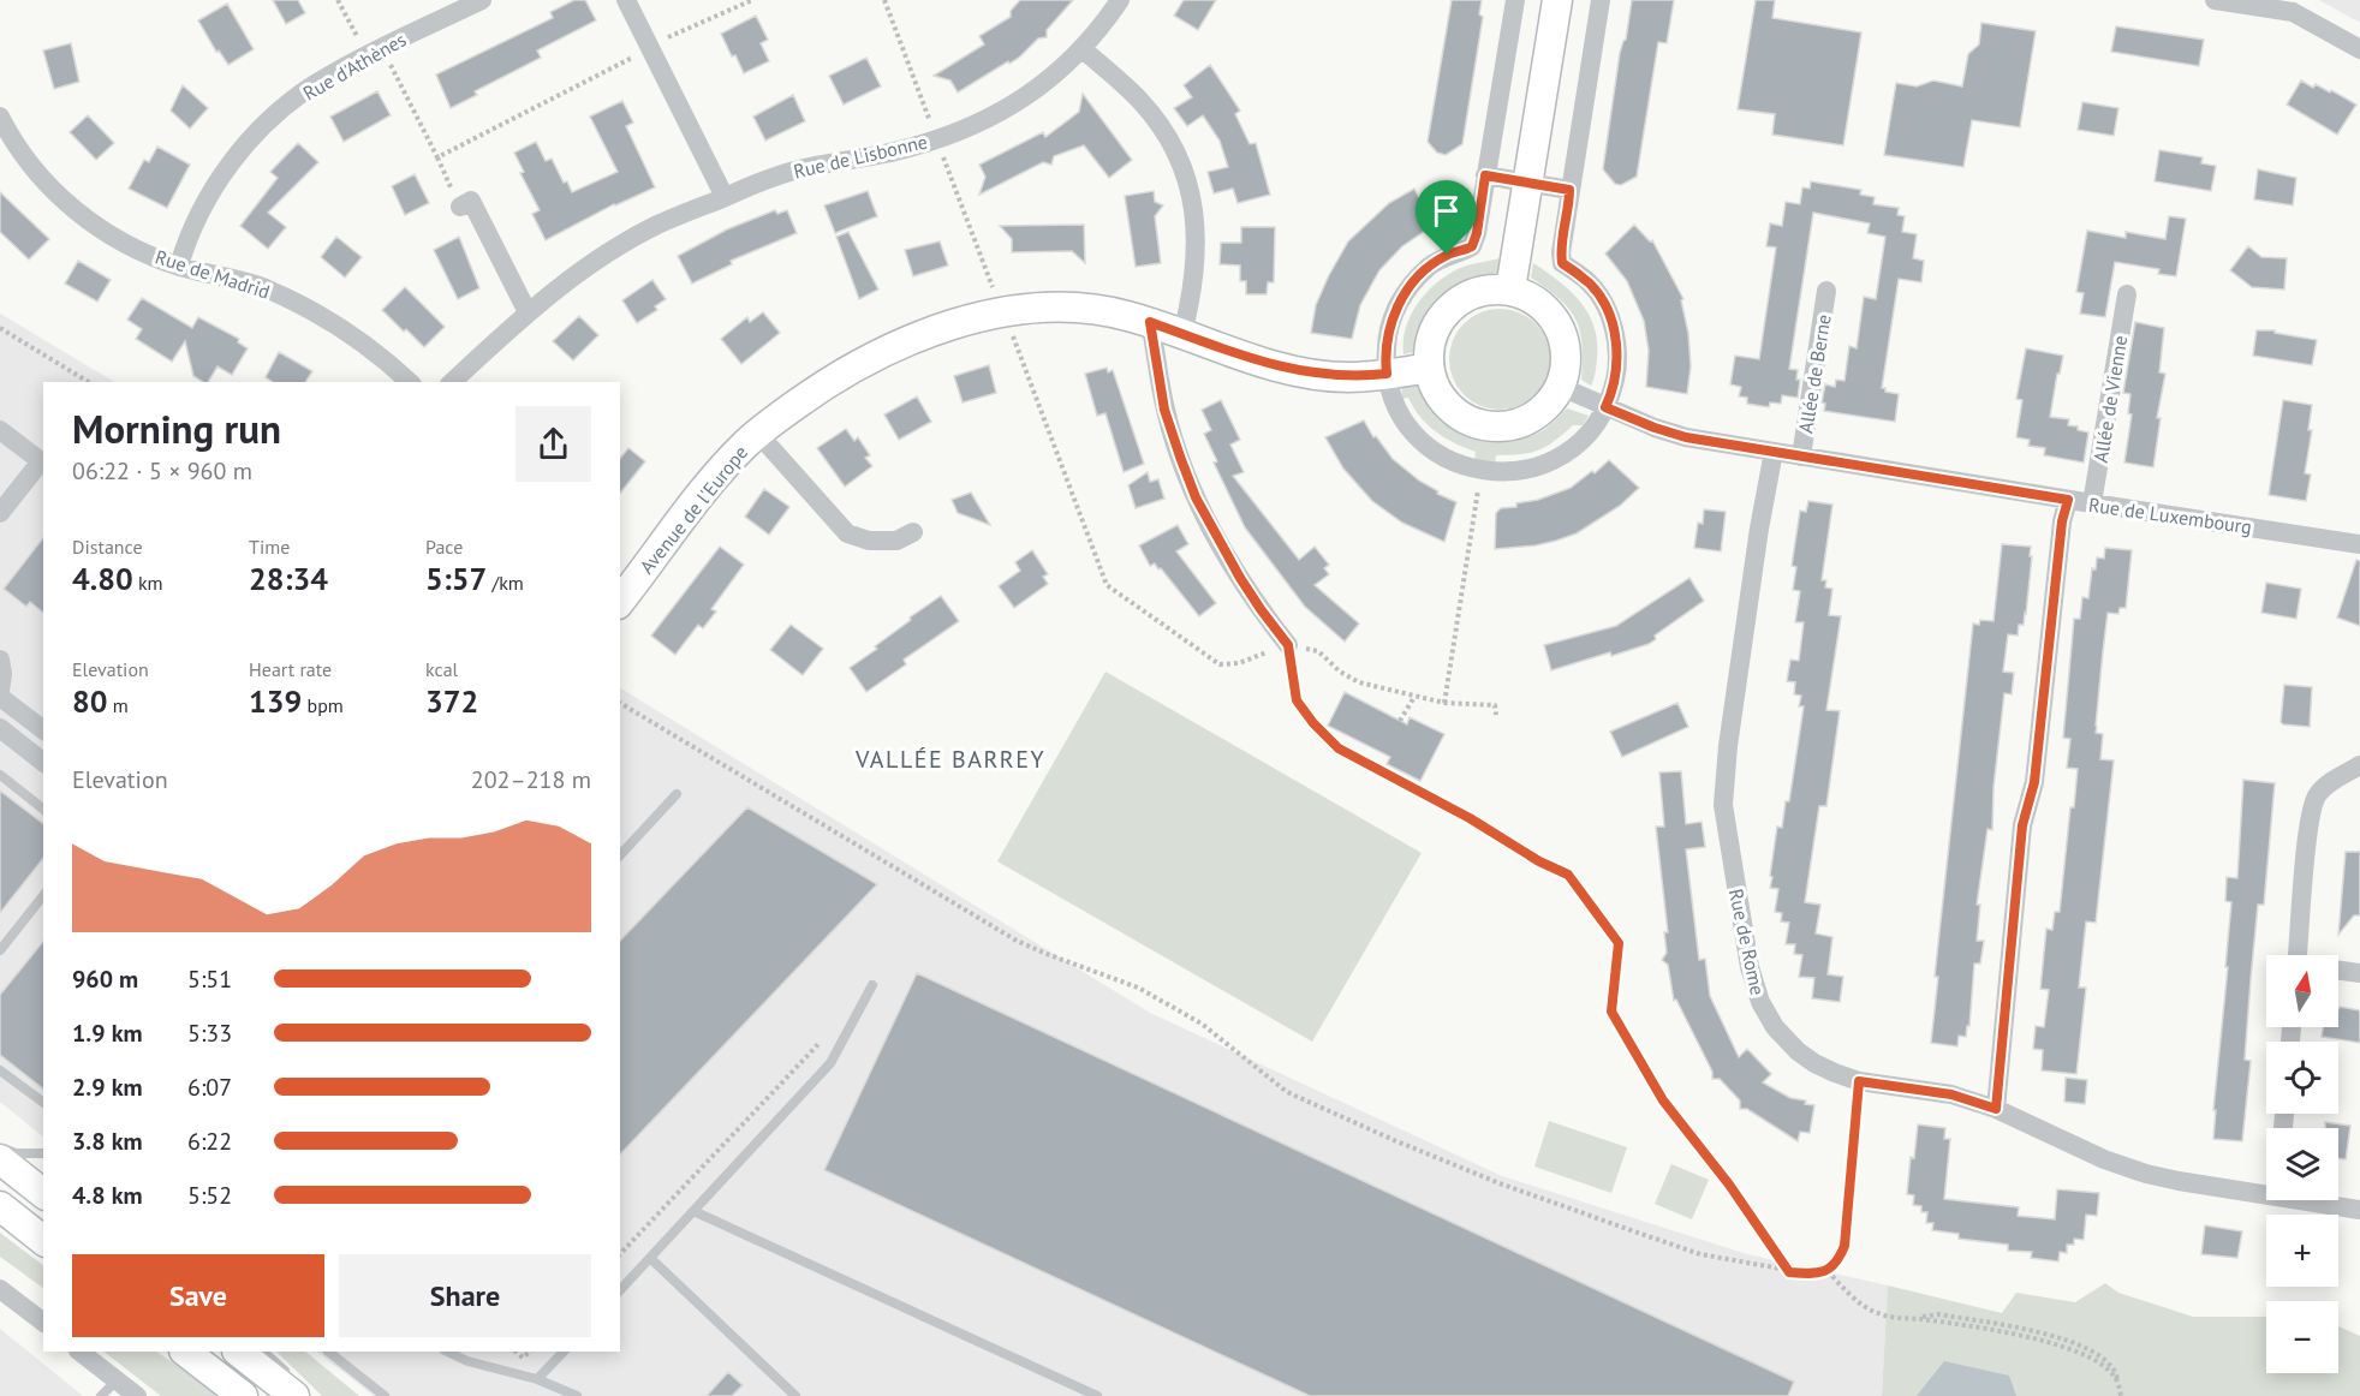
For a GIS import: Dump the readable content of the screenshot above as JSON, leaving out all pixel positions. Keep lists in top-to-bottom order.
{
  "streets": {
    "street": [
      "Rue d'Athènes",
      "Rue de Lisbonne",
      "Rue de Madrid",
      "Allée de Berne",
      "Allée de Vienne",
      "Avenue de l'Europe",
      "Rue de Luxembourg",
      "Rue de Rome"
    ]
  },
  "crossings": [
    ["Rue d'Athènes", "Rue de Madrid"],
    ["Allée de Berne", "Rue de Luxembourg"],
    ["Allée de Vienne", "Rue de Luxembourg"],
    ["Avenue de l'Europe", "Rue de Luxembourg"],
    ["Rue de Luxembourg", "Rue de Rome"]
  ],
  "districts": ["VALLÉE BARREY"],
  "north": "top",
  "page": {
    "heading": ["Morning run", "06:22 · 5 × 960 m"],
    "stats": [
      ["Distance", "4.80 km"],
      ["Time", "28:34"],
      ["Pace", "5:57 /km"],
      ["Elevation", "80 m"],
      ["Heart rate", "139 bpm"],
      ["kcal", "372"]
    ],
    "chart": ["Elevation", "202–218 m"],
    "list": [
      {
        "name": "960 m",
        "note": "5:51"
      },
      {
        "name": "1.9 km",
        "note": "5:33"
      },
      {
        "name": "2.9 km",
        "note": "6:07"
      },
      {
        "name": "3.8 km",
        "note": "6:22"
      },
      {
        "name": "4.8 km",
        "note": "5:52"
      }
    ],
    "map_buttons": ["+", "−"],
    "buttons": ["Save", "Share"]
  }
}
